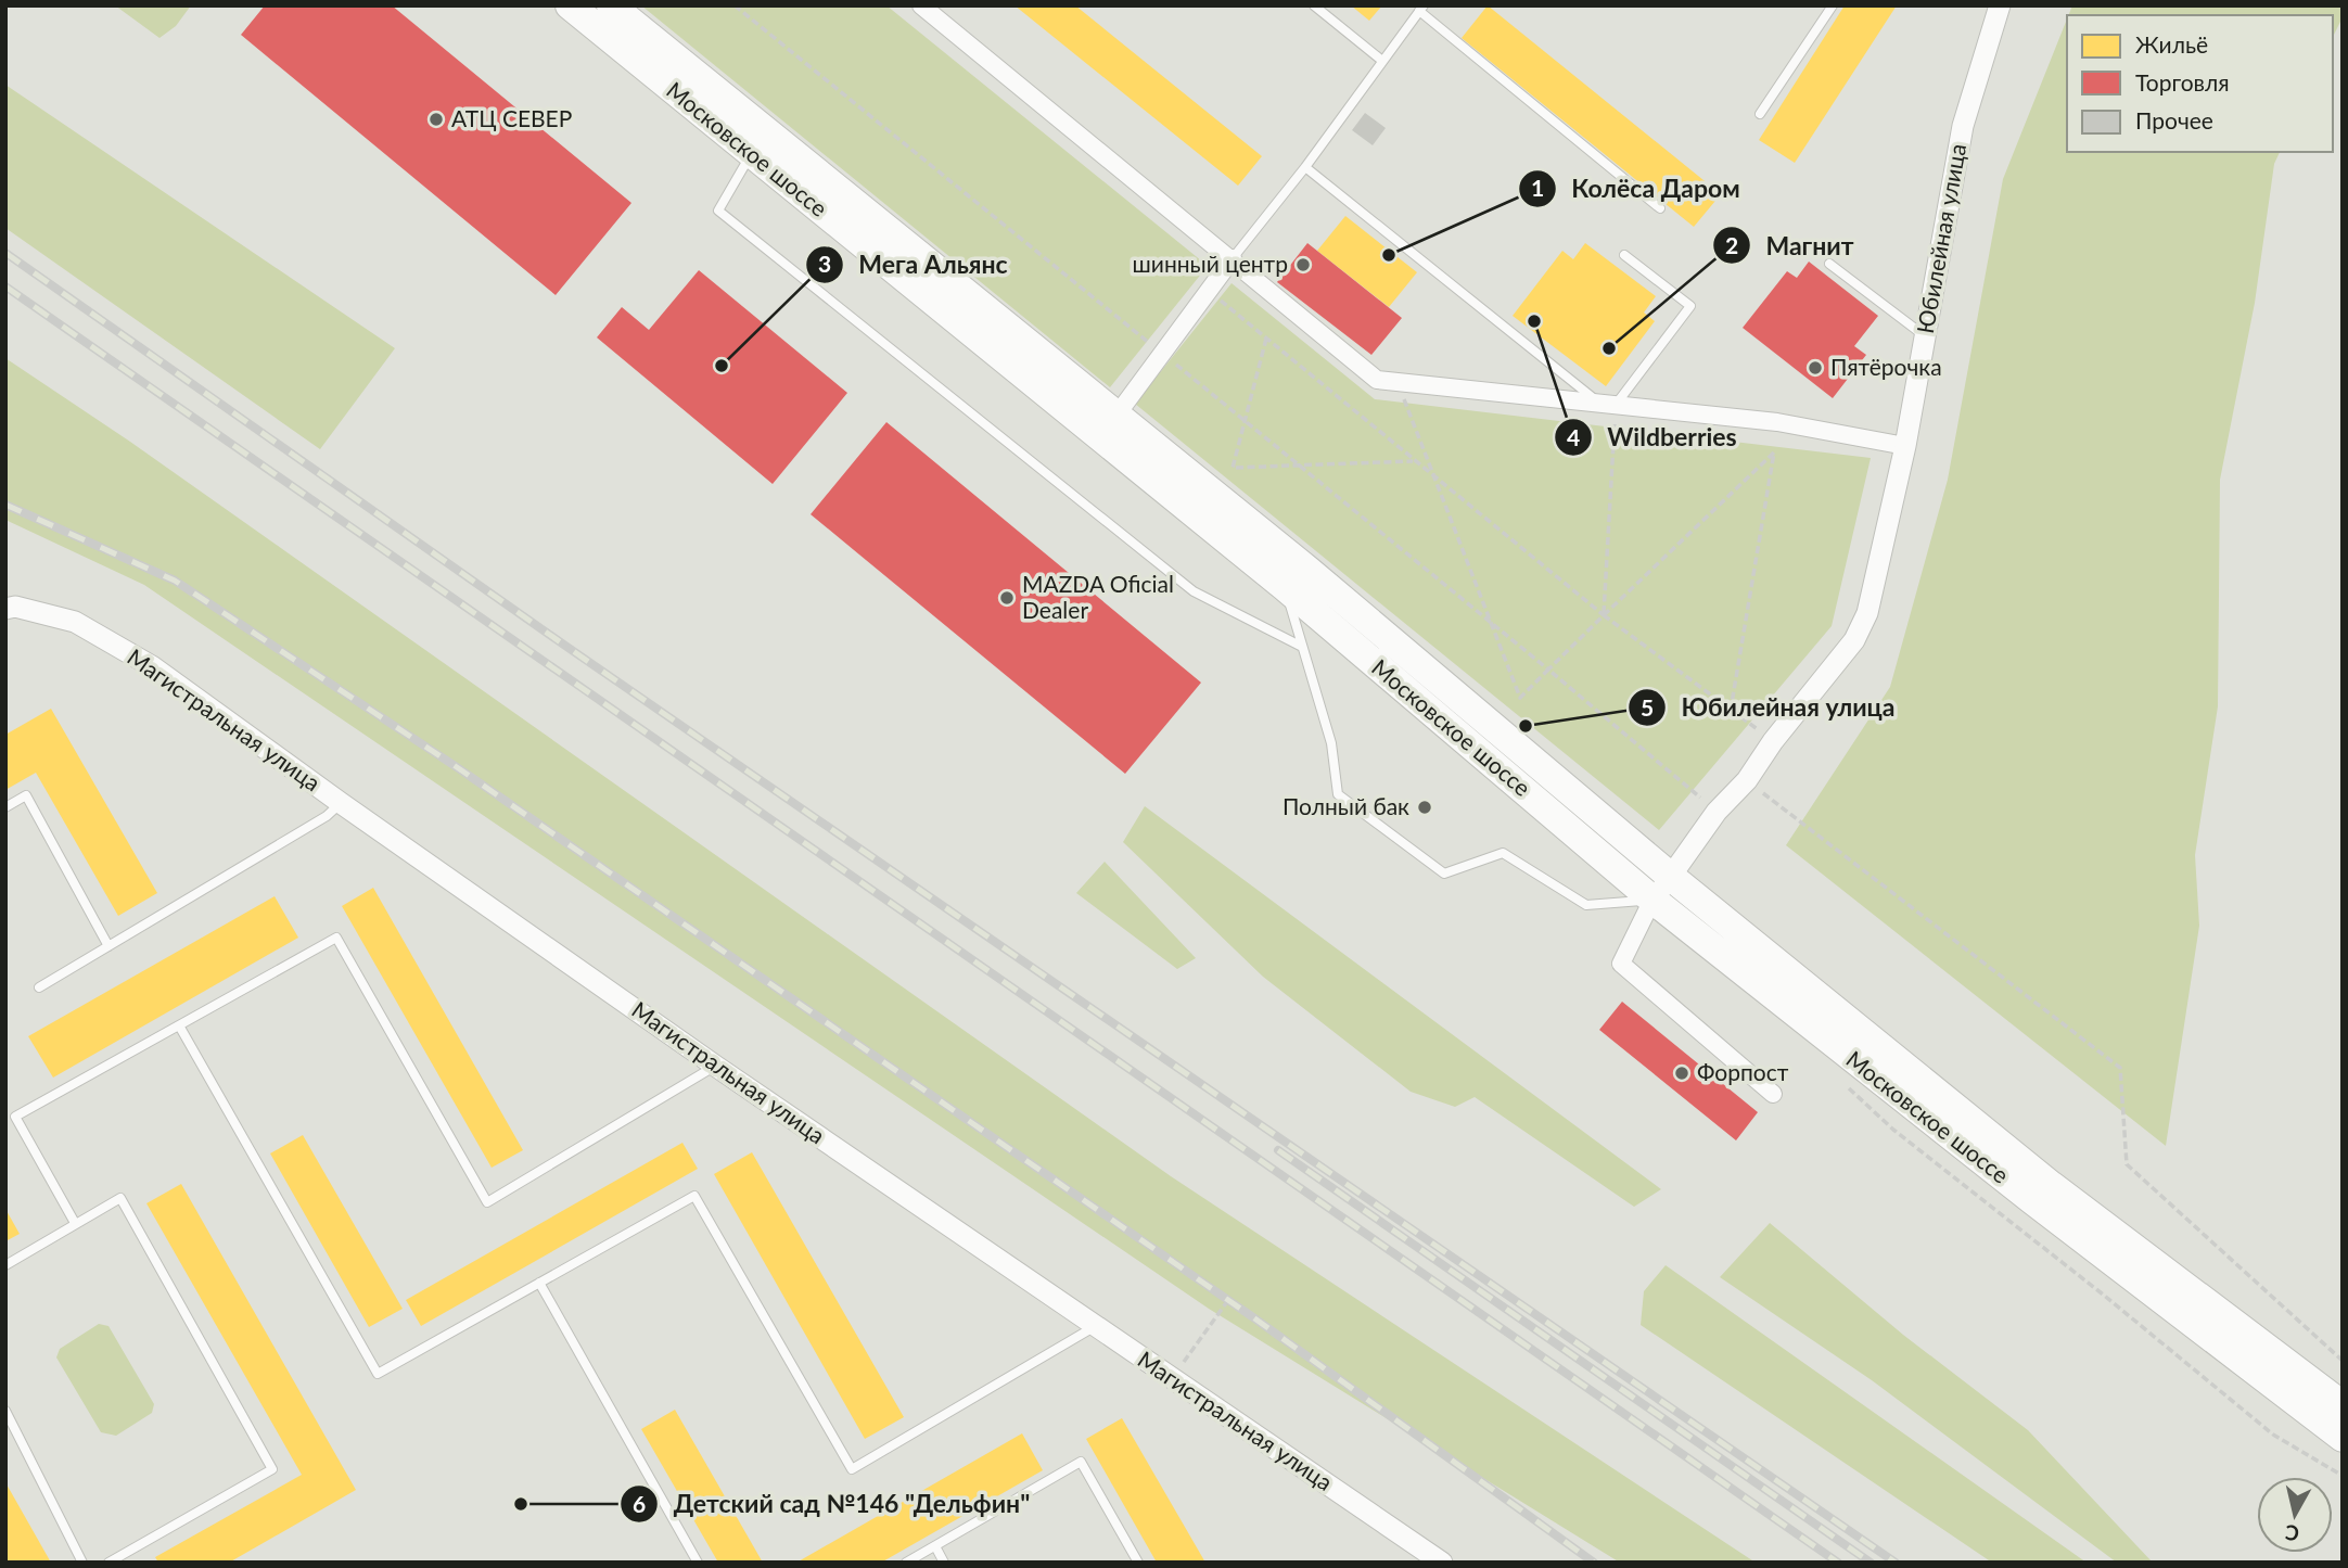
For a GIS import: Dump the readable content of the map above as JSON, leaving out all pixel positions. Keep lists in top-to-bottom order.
{
  "streets": {
    "main road": ["Московское шоссе"],
    "street": ["Юбилейная улица", "Магистральная улица"]
  },
  "crossings": [
    ["Московское шоссе", "Юбилейная улица"]
  ],
  "places": [
    "АТЦ СЕВЕР",
    "Колёса Даром",
    "шинный центр",
    "Wildberries",
    "Магнит",
    "Мега Альянс",
    "Пятёрочка",
    "MAZDA Oficial Dealer",
    "Юбилейная улица",
    "Полный бак",
    "Форпост",
    "Детский сад №146 \"Дельфин\""
  ],
  "legend": ["Жильё", "Торговля", "Прочее"],
  "north": "bottom"
}
